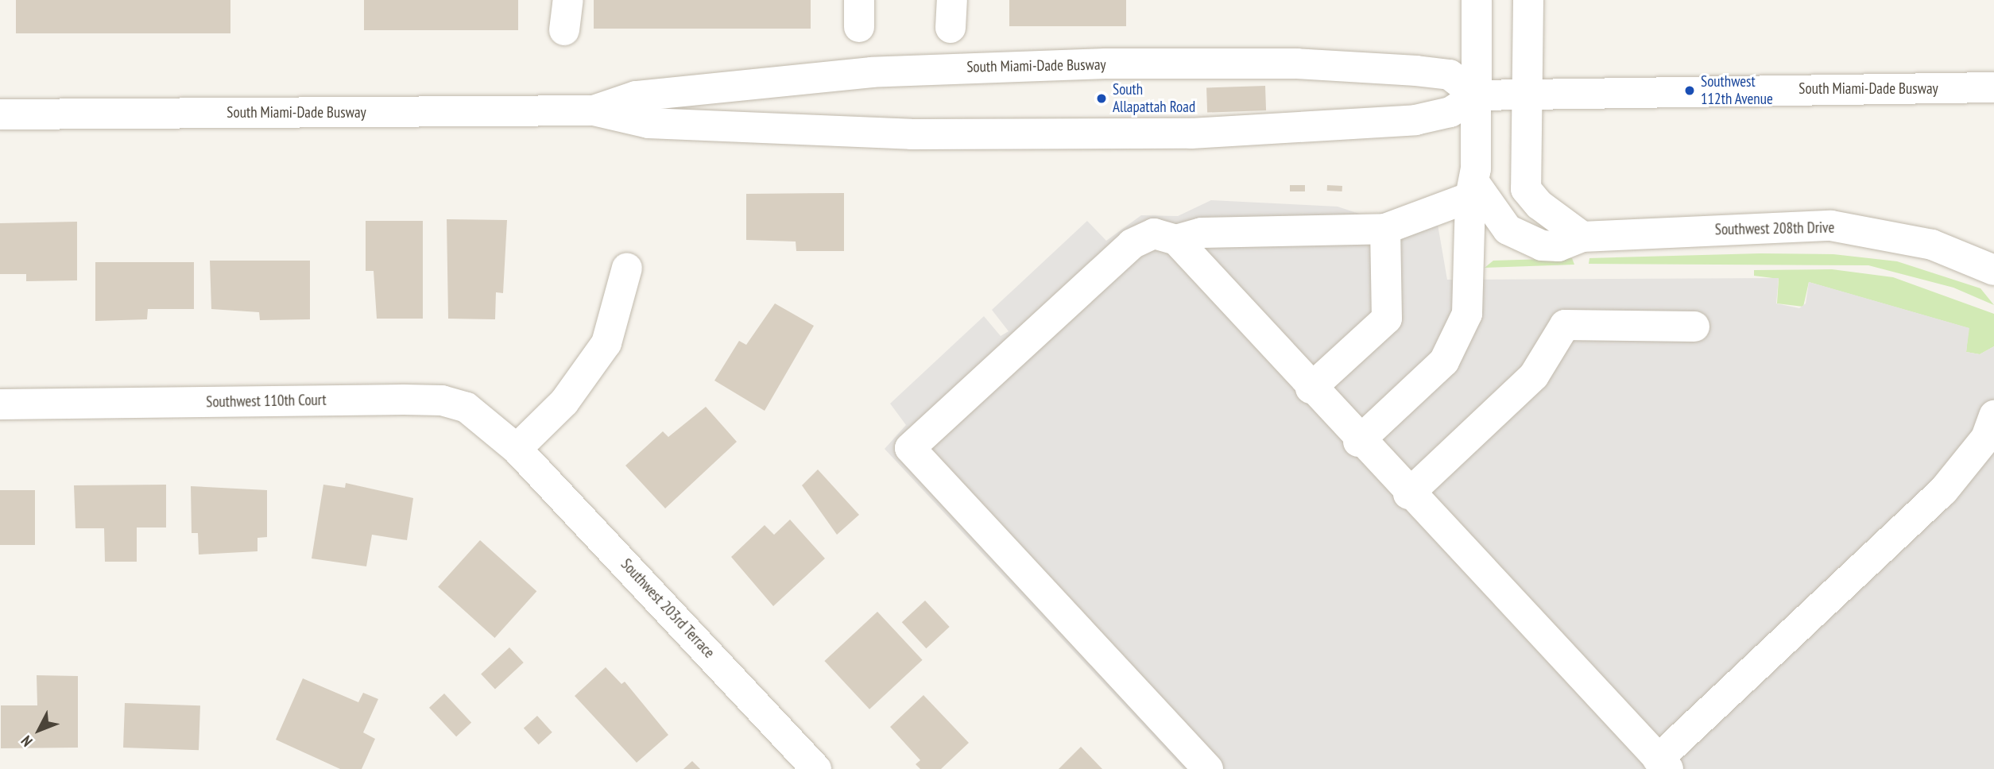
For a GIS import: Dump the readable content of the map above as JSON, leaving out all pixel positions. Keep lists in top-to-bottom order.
{
  "streets": {
    "street": [
      "South Miami-Dade Busway",
      "Southwest 208th Drive",
      "Southwest 110th Court",
      "Southwest 203rd Terrace"
    ]
  },
  "crossings": [
    ["Southwest 110th Court", "Southwest 203rd Terrace"]
  ],
  "places": ["Southwest 112th Avenue", "South Allapattah Road"],
  "north": "bottom left"
}
